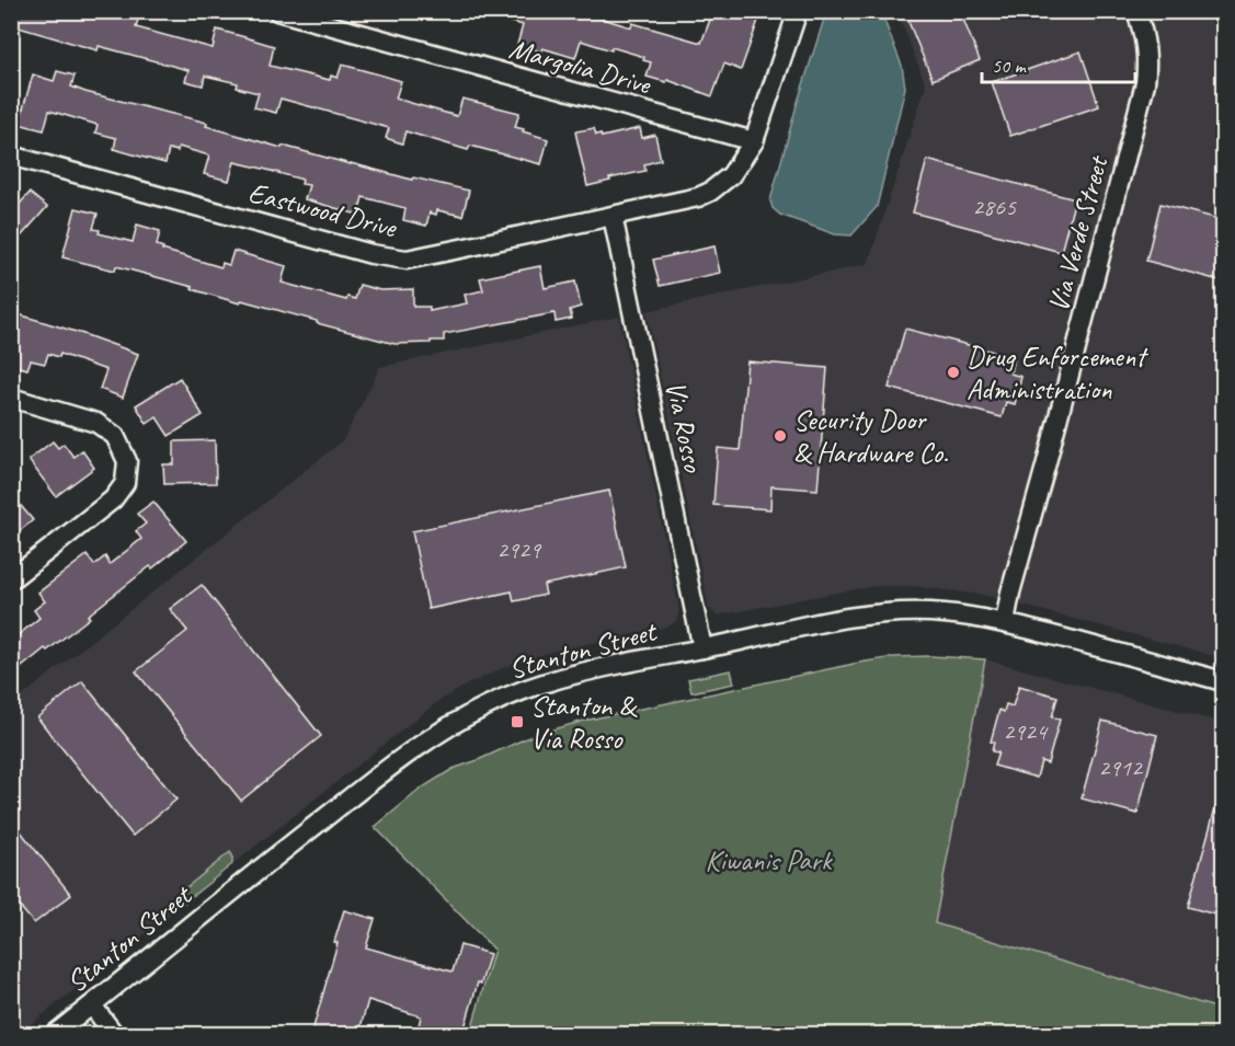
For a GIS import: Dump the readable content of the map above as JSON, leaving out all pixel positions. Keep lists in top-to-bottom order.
{
  "streets": {
    "street": [
      "Margolia Drive",
      "Eastwood Drive",
      "Via Verde Street",
      "Via Rosso",
      "Stanton Street"
    ]
  },
  "crossings": [
    ["Margolia Drive", "Eastwood Drive"],
    ["Eastwood Drive", "Via Rosso"],
    ["Via Verde Street", "Stanton Street"],
    ["Via Rosso", "Stanton Street"]
  ],
  "parks": ["Kiwanis Park"],
  "places": {
    "other": ["Drug Enforcement Administration", "Security Door & Hardware Co."],
    "transit": ["Stanton & Via Rosso"]
  },
  "house_numbers": [
    "2865",
    "2929",
    "2924",
    "2912"
  ],
  "scale_bar": "50 m"
}
